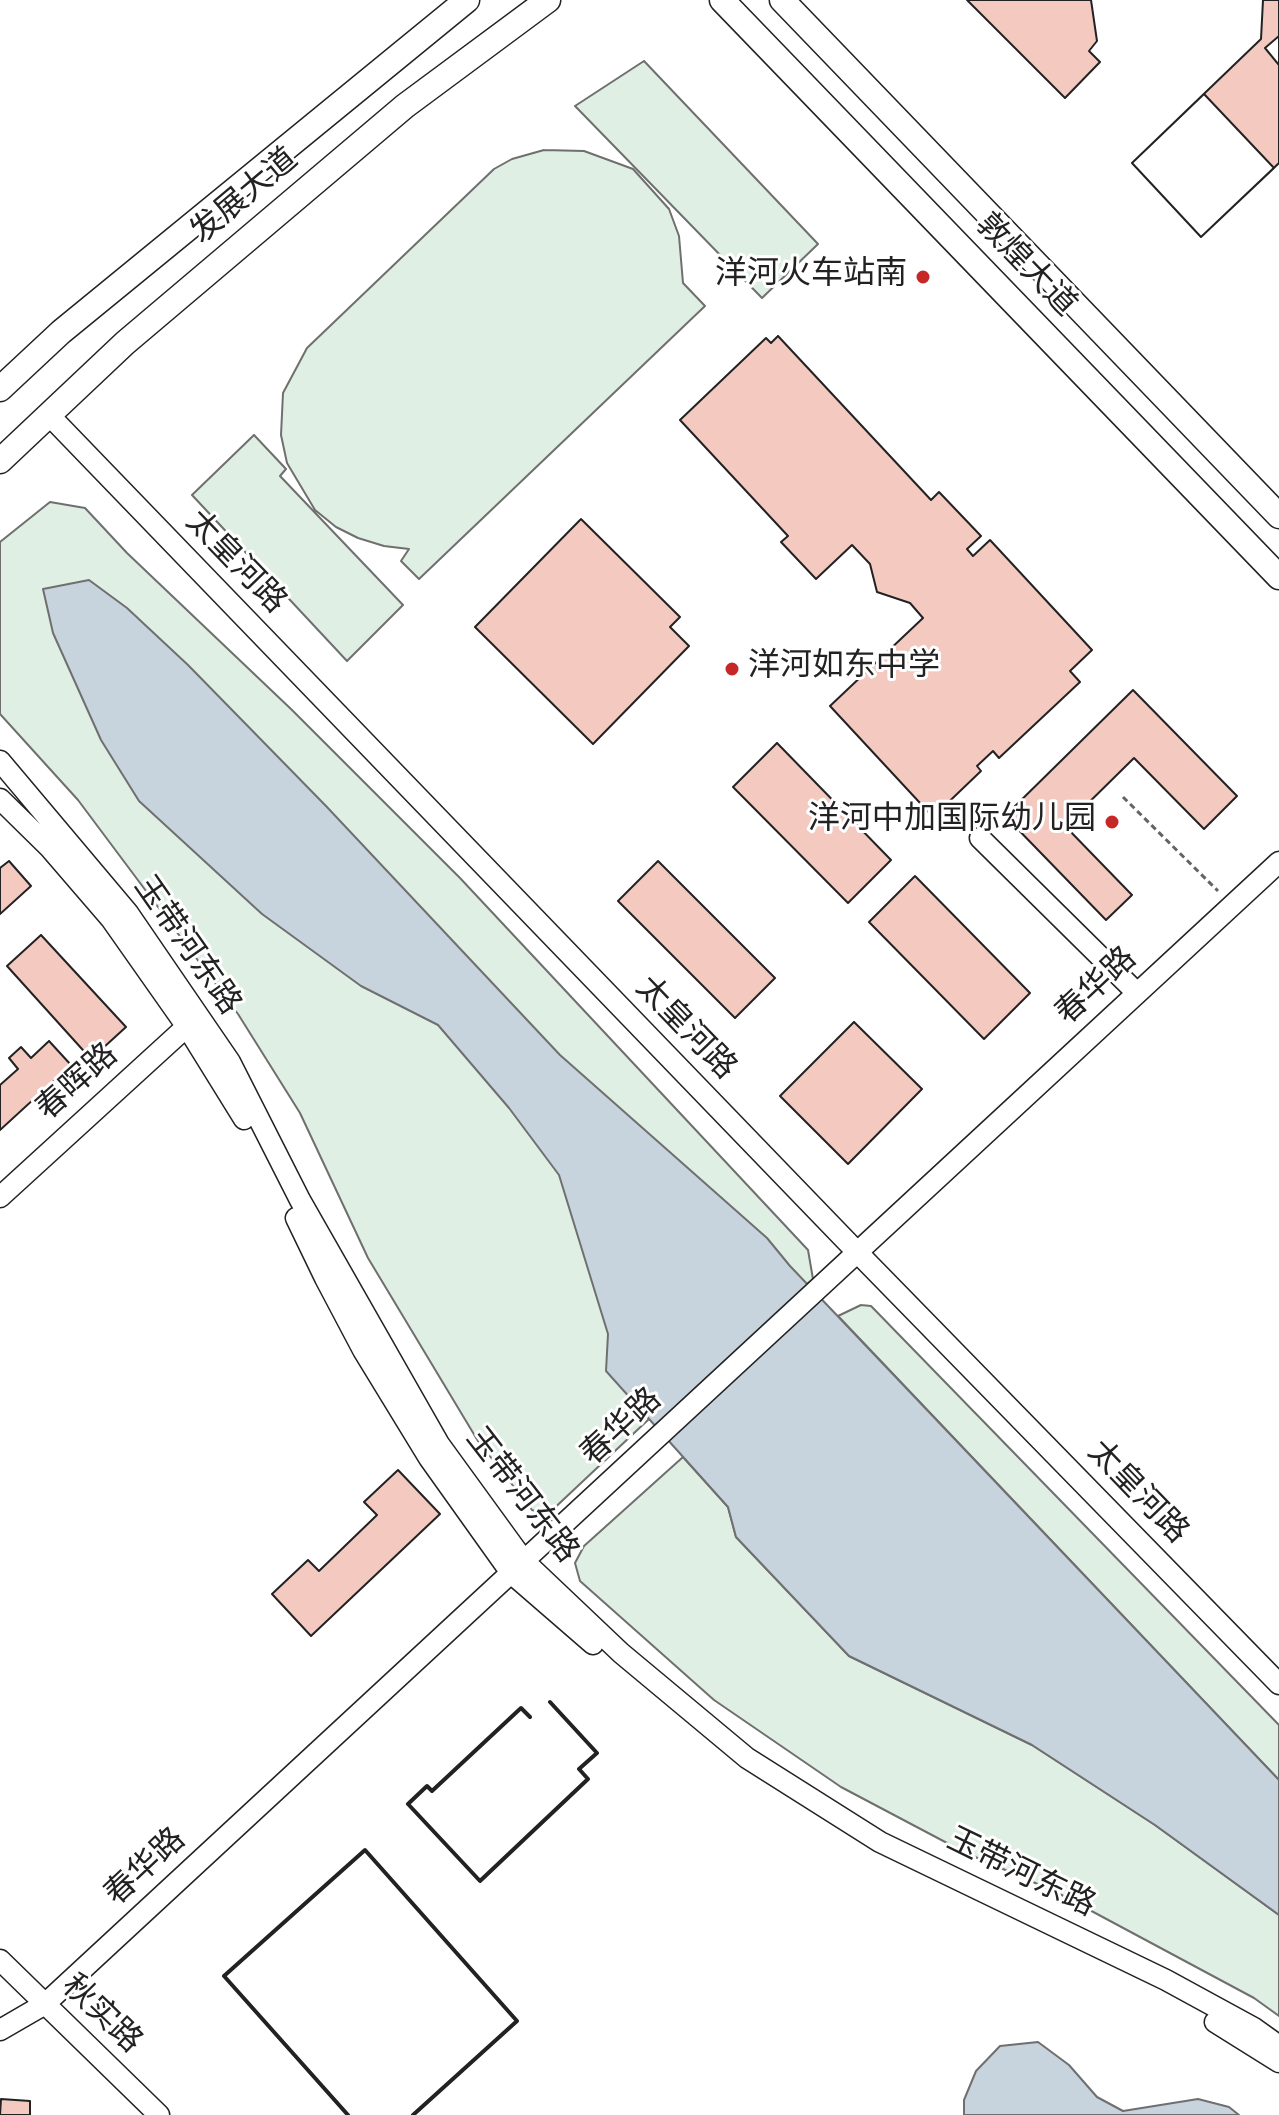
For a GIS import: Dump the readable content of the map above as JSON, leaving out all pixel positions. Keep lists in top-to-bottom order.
{
  "streets": {
    "main road": ["发展大道", "敦煌大道"],
    "street": [
      "太皇河路",
      "玉带河东路",
      "春华路",
      "春晖路",
      "秋实路"
    ]
  },
  "crossings": [
    ["发展大道", "太皇河路"],
    ["太皇河路", "春华路"],
    ["玉带河东路", "春华路"],
    ["玉带河东路", "春晖路"],
    ["春华路", "秋实路"]
  ],
  "places": ["洋河火车站南", "洋河如东中学", "洋河中加国际幼儿园"]
}
